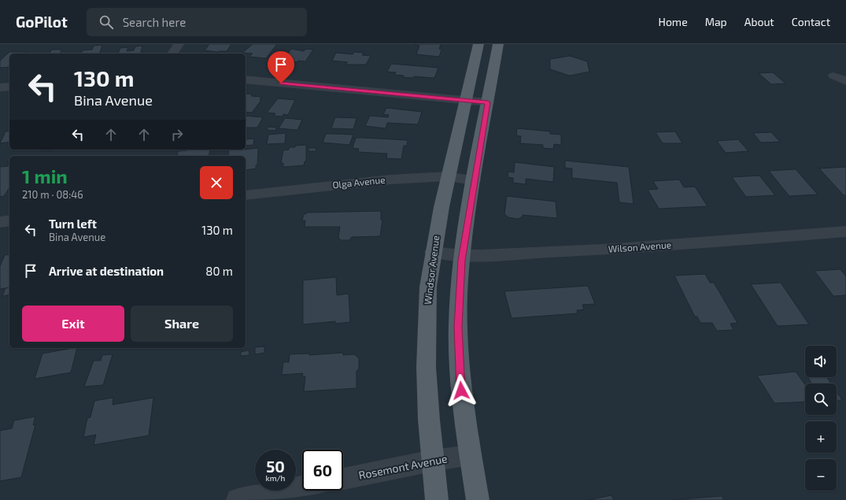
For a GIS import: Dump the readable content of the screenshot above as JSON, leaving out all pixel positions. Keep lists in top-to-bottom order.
{
  "streets": {
    "main road": ["Windsor Avenue"],
    "street": ["Olga Avenue", "Wilson Avenue", "Rosemont Avenue"]
  },
  "crossings": [
    ["Olga Avenue", "Windsor Avenue"],
    ["Wilson Avenue", "Windsor Avenue"],
    ["Windsor Avenue", "Rosemont Avenue"]
  ],
  "page": {
    "header": "GoPilot",
    "search": "Search here",
    "nav": [
      "Home",
      "Map",
      "About",
      "Contact"
    ],
    "turn": ["130 m", "Bina Avenue"],
    "heading": ["1 min", "210 m · 08:46"],
    "list": [
      {
        "name": "Turn left",
        "note": "Bina Avenue",
        "value": "130 m"
      },
      {
        "name": "Arrive at destination",
        "value": "80 m"
      }
    ],
    "buttons": ["Exit", "Share"],
    "map_buttons": ["+", "−"],
    "speed": "50 km/h",
    "limit": "60"
  }
}
